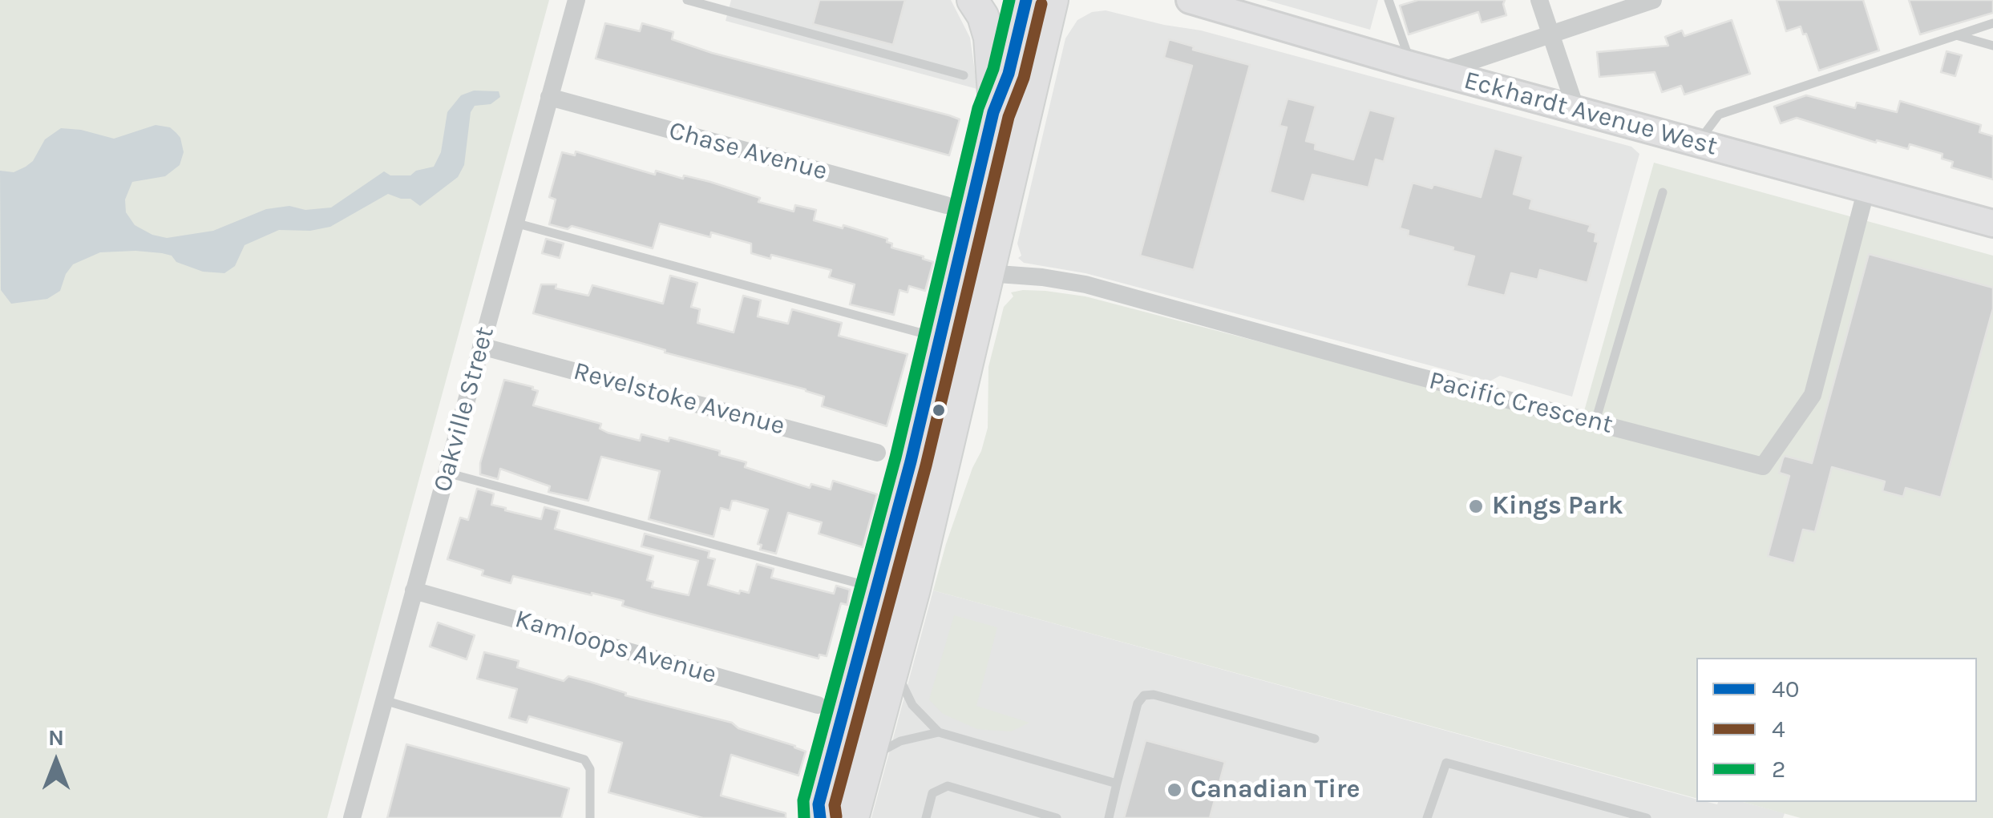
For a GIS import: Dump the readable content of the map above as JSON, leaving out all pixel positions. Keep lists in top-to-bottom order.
{
  "streets": {
    "main road": ["Eckhardt Avenue West"],
    "street": [
      "Chase Avenue",
      "Revelstoke Avenue",
      "Pacific Crescent",
      "Oakville Street",
      "Kamloops Avenue"
    ]
  },
  "crossings": [
    ["Eckhardt Avenue West", "Pacific Crescent"],
    ["Chase Avenue", "Oakville Street"],
    ["Revelstoke Avenue", "Oakville Street"],
    ["Oakville Street", "Kamloops Avenue"]
  ],
  "places": ["Kings Park", "Canadian Tire"],
  "lines": ["transit line 40", "transit line 2", "transit line 4"],
  "legend": ["40", "4", "2"],
  "north": "top"
}
